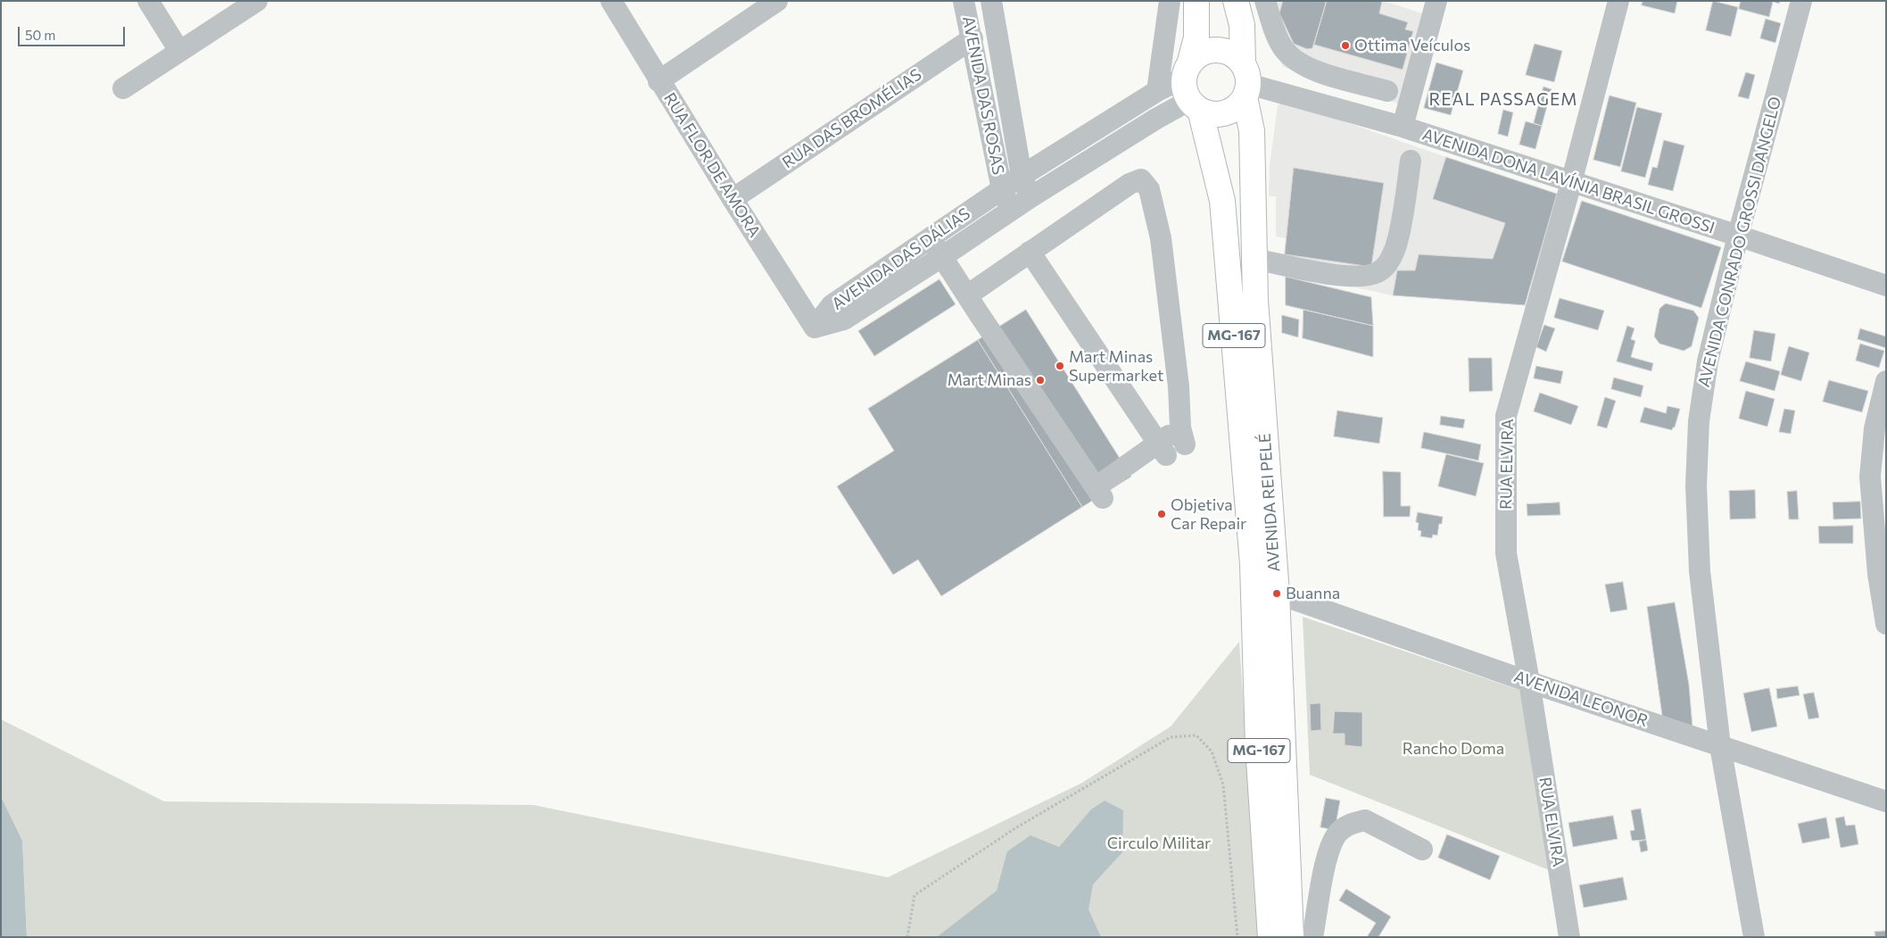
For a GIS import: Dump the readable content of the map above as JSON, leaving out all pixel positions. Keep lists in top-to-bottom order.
{
  "streets": {
    "main road": ["MG-167", "AVENIDA REI PELÉ"],
    "street": [
      "AVENIDA DAS ROSAS",
      "RUA DAS BROMÉLIAS",
      "RUA FLOR DE AMORA",
      "AVENIDA DONA LAVÍNIA BRASIL GROSSI",
      "AVENIDA CONRADO GROSSI DANGELO",
      "AVENIDA DAS DÁLIAS",
      "RUA ELVIRA",
      "AVENIDA LEONOR"
    ]
  },
  "crossings": [
    ["AVENIDA DAS ROSAS", "RUA DAS BROMÉLIAS"],
    ["AVENIDA DAS ROSAS", "AVENIDA DAS DÁLIAS"],
    ["RUA DAS BROMÉLIAS", "RUA FLOR DE AMORA"],
    ["RUA FLOR DE AMORA", "AVENIDA DAS DÁLIAS"],
    ["AVENIDA DONA LAVÍNIA BRASIL GROSSI", "AVENIDA CONRADO GROSSI DANGELO"],
    ["AVENIDA DONA LAVÍNIA BRASIL GROSSI", "AVENIDA DAS DÁLIAS"],
    ["AVENIDA DONA LAVÍNIA BRASIL GROSSI", "RUA ELVIRA"],
    ["AVENIDA DONA LAVÍNIA BRASIL GROSSI", "AVENIDA REI PELÉ"],
    ["AVENIDA CONRADO GROSSI DANGELO", "AVENIDA LEONOR"],
    ["AVENIDA DAS DÁLIAS", "AVENIDA REI PELÉ"],
    ["RUA ELVIRA", "AVENIDA LEONOR"],
    ["AVENIDA REI PELÉ", "AVENIDA LEONOR"]
  ],
  "districts": ["REAL PASSAGEM"],
  "parks": ["Rancho Doma", "Circulo Militar"],
  "places": [
    "Ottima Veículos",
    "Mart Minas Supermarket",
    "Mart Minas",
    "Objetiva Car Repair",
    "Buanna"
  ],
  "scale_bar": "50 m"
}
